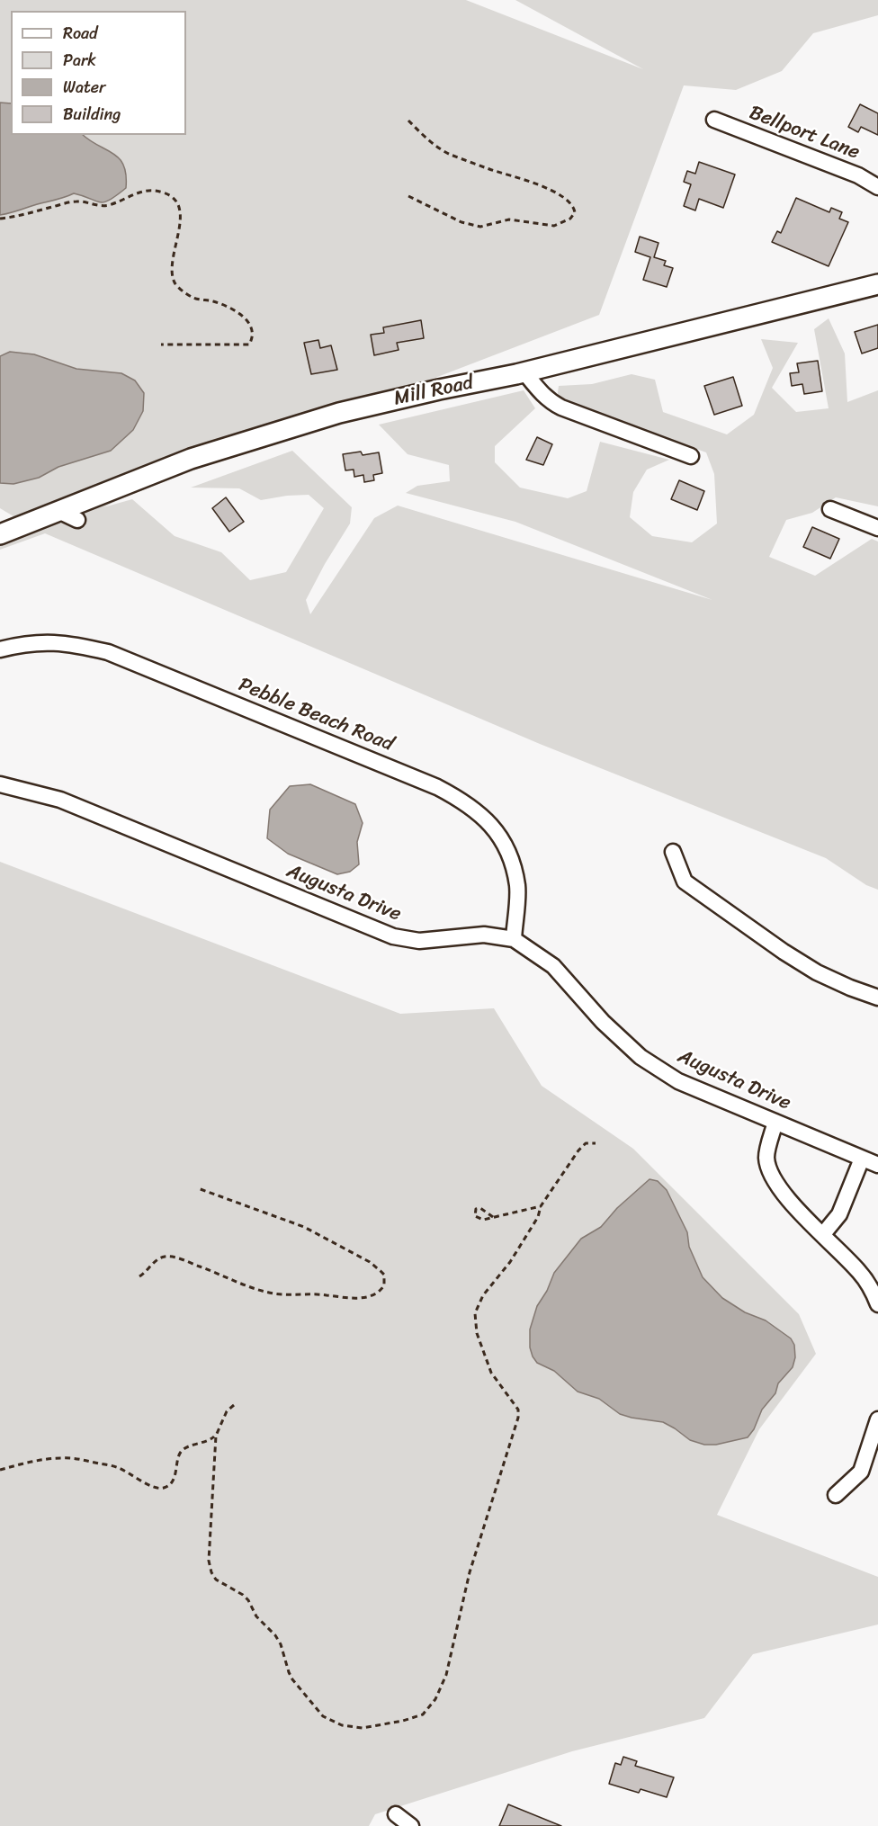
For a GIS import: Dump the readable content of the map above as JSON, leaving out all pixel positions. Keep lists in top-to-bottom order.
{
  "streets": {
    "main road": ["Mill Road"],
    "street": ["Bellport Lane", "Pebble Beach Road", "Augusta Drive"]
  },
  "crossings": [
    ["Pebble Beach Road", "Augusta Drive"]
  ],
  "legend": [
    "Road",
    "Park",
    "Water",
    "Building"
  ]
}
